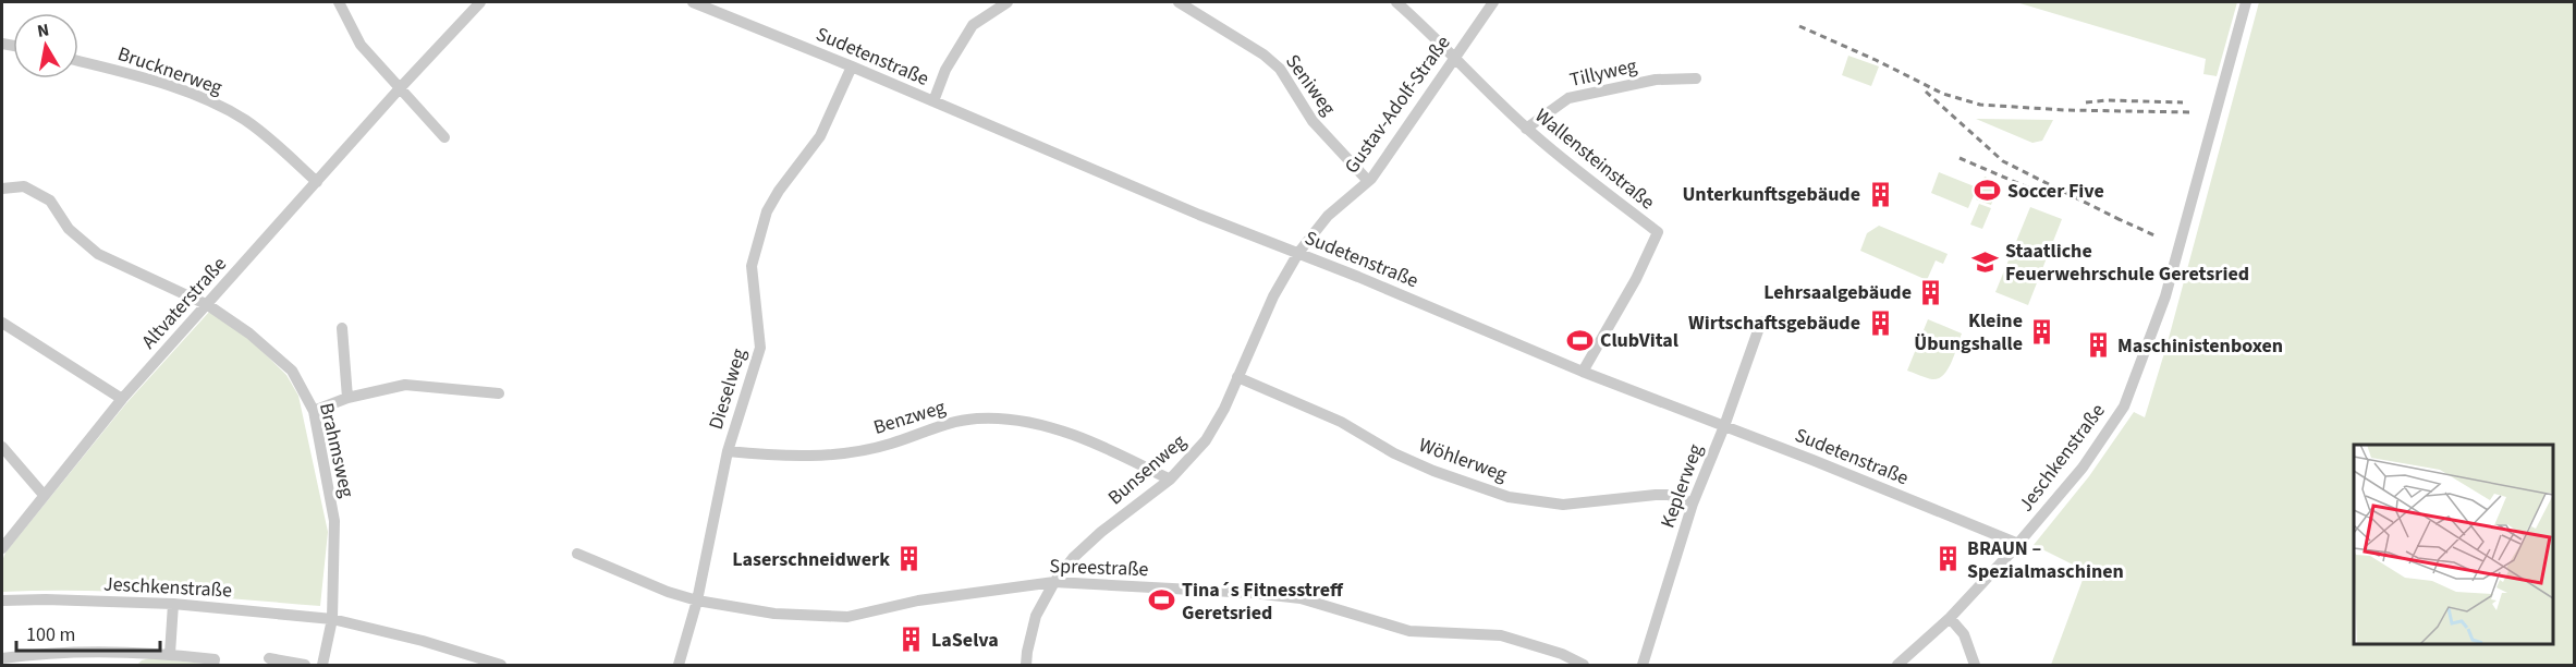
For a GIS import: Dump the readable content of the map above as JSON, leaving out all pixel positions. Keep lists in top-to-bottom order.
{
  "streets": {
    "street": [
      "Sudetenstraße",
      "Brucknerweg",
      "Tillyweg",
      "Seniweg",
      "Gustav-Adolf-Straße",
      "Wallensteinstraße",
      "Altvaterstraße",
      "Dieselweg",
      "Benzweg",
      "Brahmsweg",
      "Jeschkenstraße",
      "Wöhlerweg",
      "Bunsenweg",
      "Keplerweg",
      "Spreestraße"
    ]
  },
  "crossings": [
    ["Sudetenstraße", "Gustav-Adolf-Straße"],
    ["Sudetenstraße", "Wallensteinstraße"],
    ["Sudetenstraße", "Dieselweg"],
    ["Sudetenstraße", "Jeschkenstraße"],
    ["Sudetenstraße", "Bunsenweg"],
    ["Sudetenstraße", "Keplerweg"],
    ["Brucknerweg", "Altvaterstraße"],
    ["Tillyweg", "Wallensteinstraße"],
    ["Seniweg", "Gustav-Adolf-Straße"],
    ["Gustav-Adolf-Straße", "Wallensteinstraße"],
    ["Gustav-Adolf-Straße", "Bunsenweg"],
    ["Altvaterstraße", "Brahmsweg"],
    ["Dieselweg", "Benzweg"],
    ["Dieselweg", "Spreestraße"],
    ["Benzweg", "Bunsenweg"],
    ["Brahmsweg", "Jeschkenstraße"],
    ["Wöhlerweg", "Bunsenweg"],
    ["Wöhlerweg", "Keplerweg"],
    ["Bunsenweg", "Spreestraße"]
  ],
  "places": {
    "sports": ["Soccer Five", "ClubVital", "Tina´s Fitnesstreff Geretsried"],
    "building": [
      "Unterkunftsgebäude",
      "Lehrsaalgebäude",
      "Wirtschaftsgebäude",
      "Kleine Übungshalle",
      "Maschinistenboxen",
      "Laserschneidwerk",
      "BRAUN – Spezialmaschinen",
      "LaSelva"
    ],
    "school or university": ["Staatliche Feuerwehrschule Geretsried"]
  },
  "scale_bar": "100 m",
  "north": "top"
}
